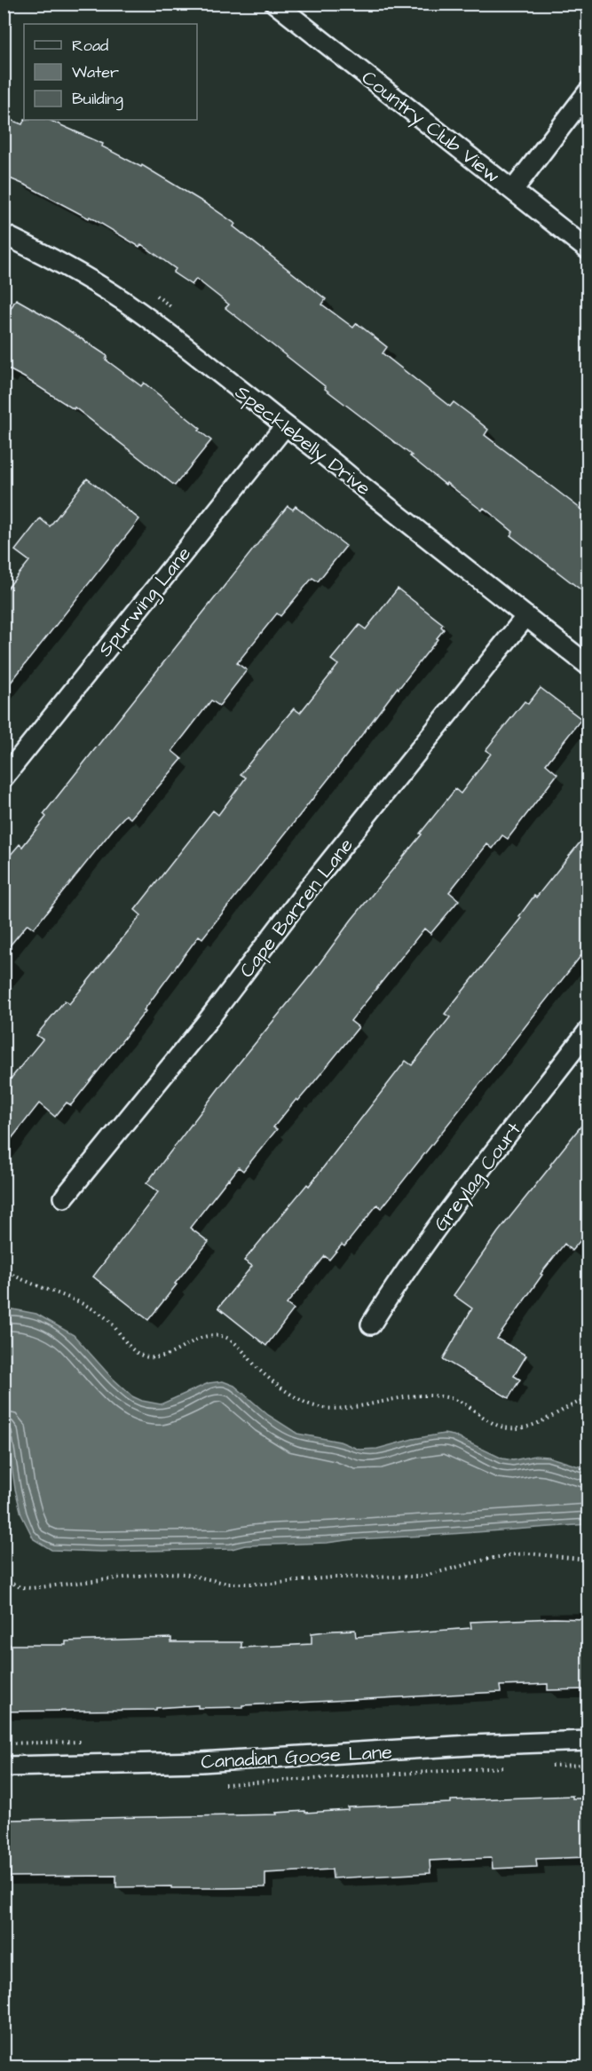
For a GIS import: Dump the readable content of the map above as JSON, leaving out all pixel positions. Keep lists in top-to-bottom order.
{
  "streets": {
    "street": [
      "Country Club View",
      "Specklebelly Drive",
      "Spurwing Lane",
      "Cape Barren Lane",
      "Greylag Court",
      "Canadian Goose Lane"
    ]
  },
  "crossings": [
    ["Specklebelly Drive", "Spurwing Lane"],
    ["Specklebelly Drive", "Cape Barren Lane"]
  ],
  "legend": ["Road", "Water", "Building"]
}
